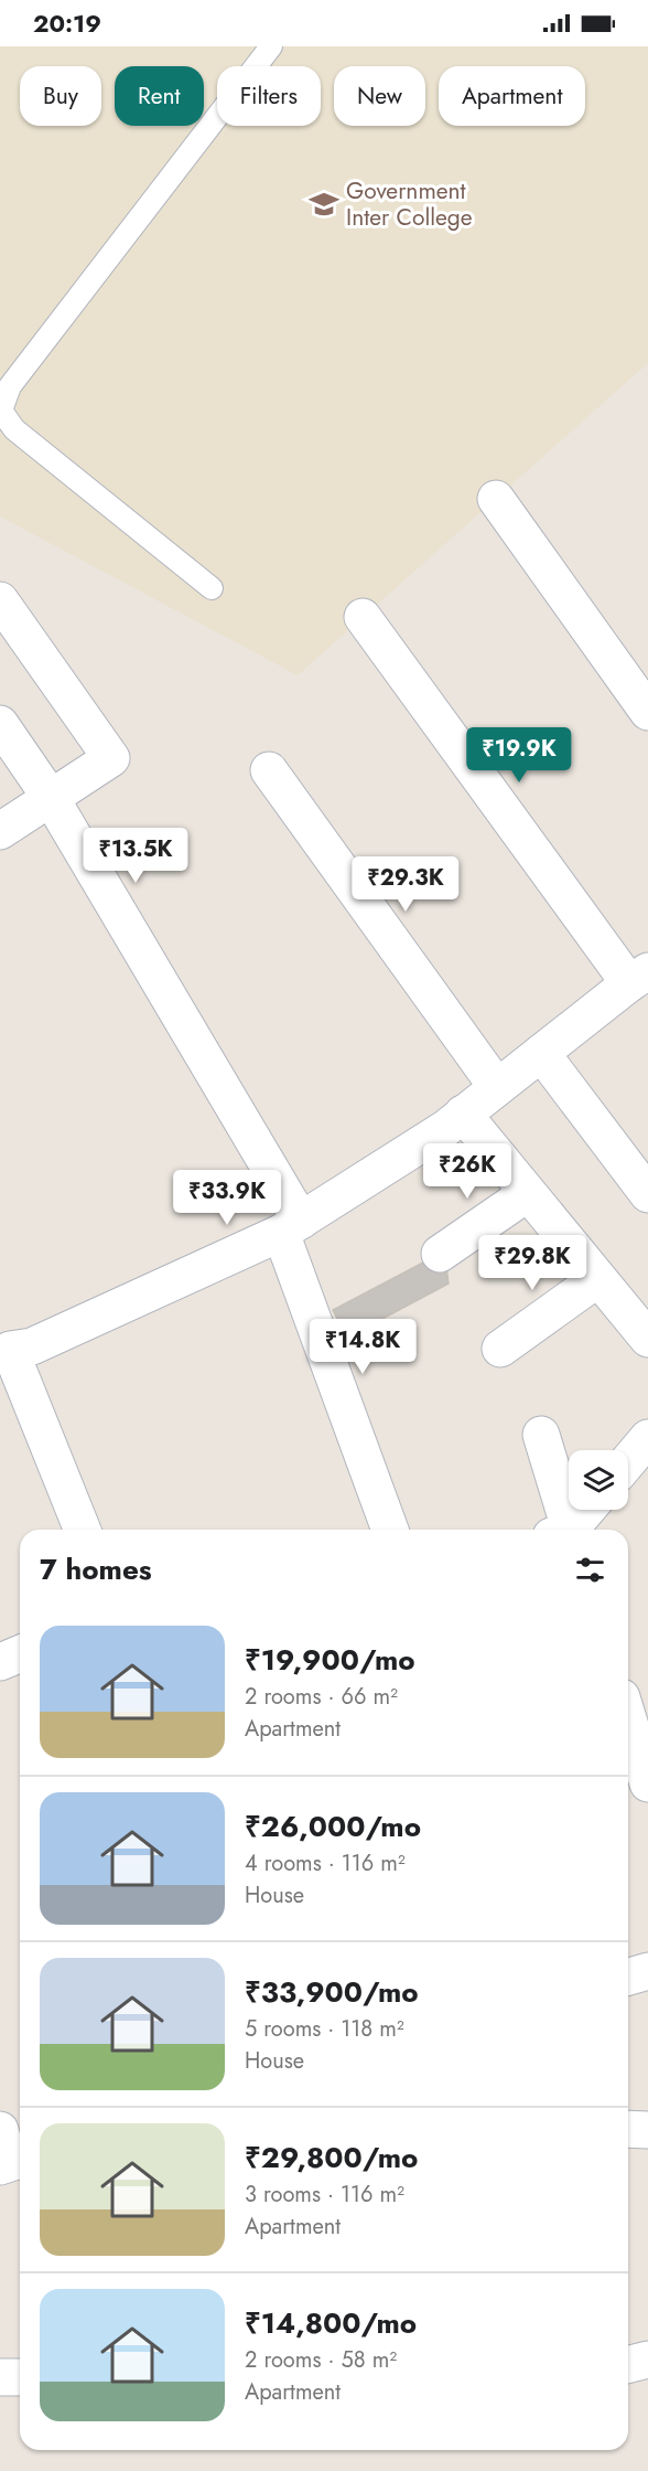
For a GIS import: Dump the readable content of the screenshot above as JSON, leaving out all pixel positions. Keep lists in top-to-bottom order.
{
  "places": {
    "school or university": ["Government Inter College"]
  },
  "page": {
    "status": "20:19",
    "chip": [
      "Buy",
      "Rent",
      "Filters",
      "New",
      "Apartment"
    ],
    "price": [
      "₹19.9K",
      "₹13.5K",
      "₹29.3K",
      "₹26K",
      "₹33.9K",
      "₹29.8K",
      "₹14.8K"
    ],
    "heading": "7 homes",
    "list": [
      {
        "name": "₹19,900/mo",
        "note": "2 rooms · 66 m² · Apartment"
      },
      {
        "name": "₹26,000/mo",
        "note": "4 rooms · 116 m² · House"
      },
      {
        "name": "₹33,900/mo",
        "note": "5 rooms · 118 m² · House"
      },
      {
        "name": "₹29,800/mo",
        "note": "3 rooms · 116 m² · Apartment"
      },
      {
        "name": "₹14,800/mo",
        "note": "2 rooms · 58 m² · Apartment"
      }
    ]
  }
}
